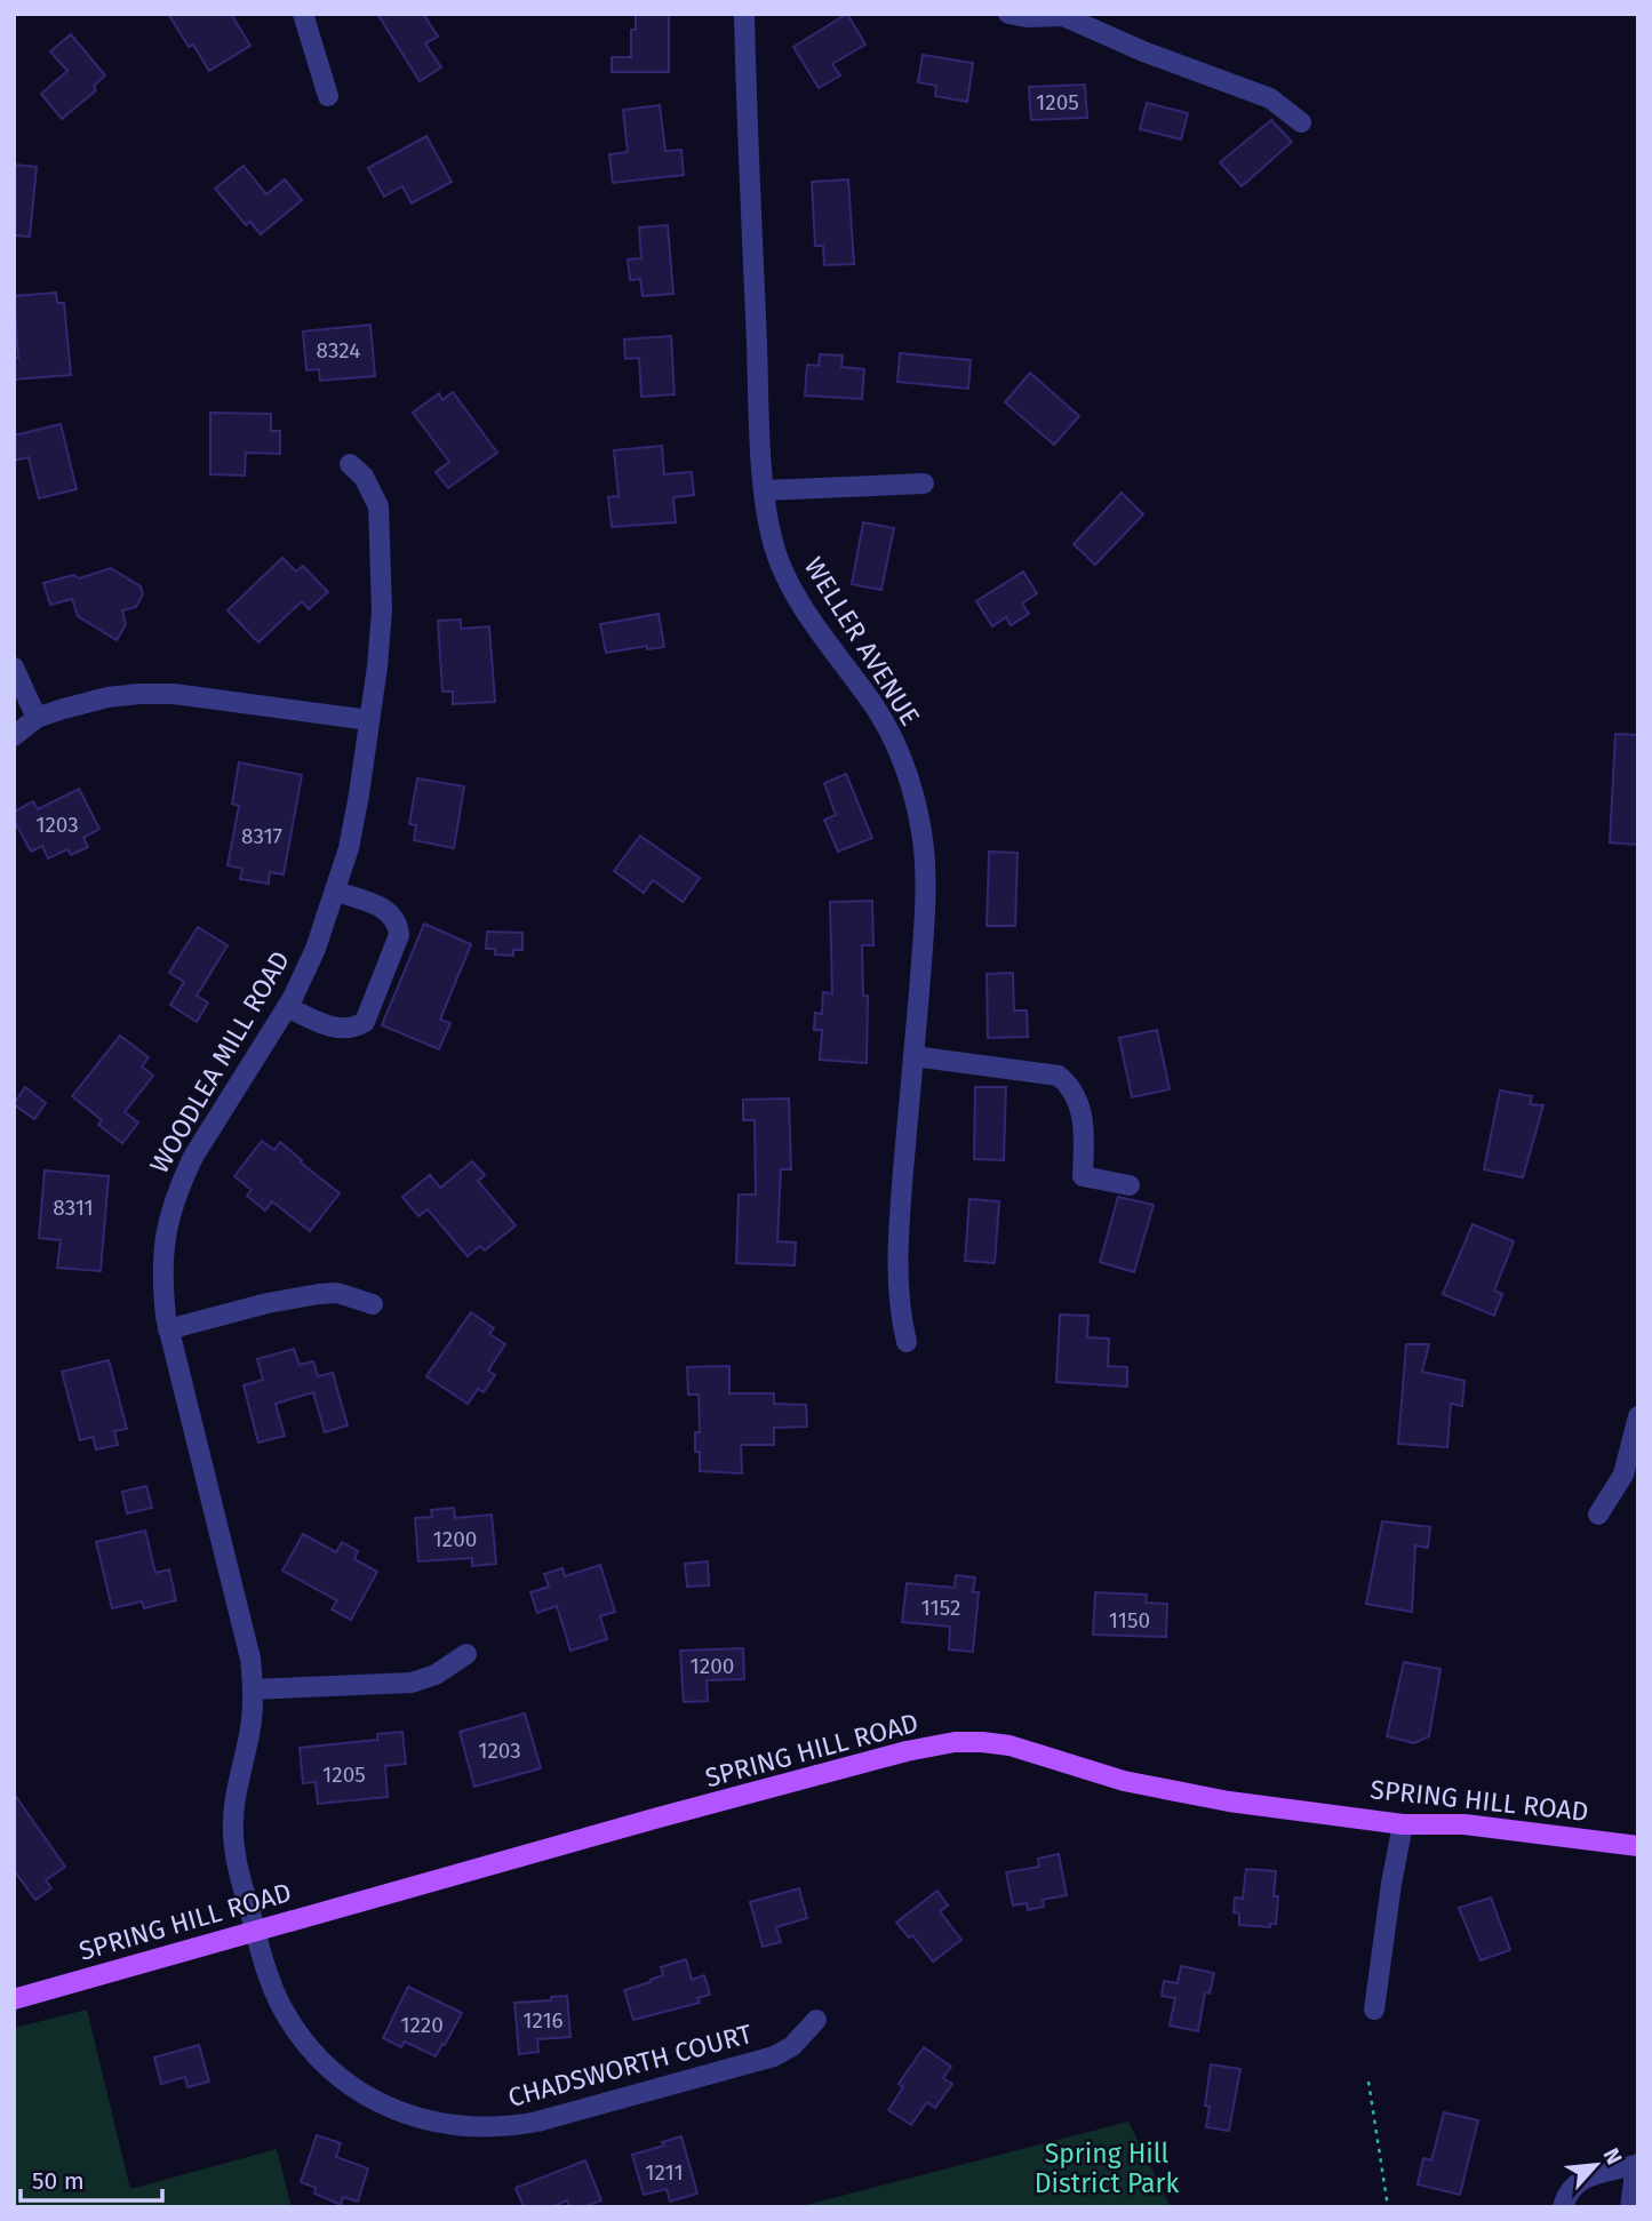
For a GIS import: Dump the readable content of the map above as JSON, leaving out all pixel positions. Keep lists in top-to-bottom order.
{
  "streets": {
    "main road": ["SPRING HILL ROAD"],
    "street": ["WELLER AVENUE", "WOODLEA MILL ROAD", "CHADSWORTH COURT"]
  },
  "crossings": [
    ["WOODLEA MILL ROAD", "SPRING HILL ROAD"],
    ["WOODLEA MILL ROAD", "CHADSWORTH COURT"],
    ["SPRING HILL ROAD", "CHADSWORTH COURT"]
  ],
  "parks": ["Spring Hill District Park"],
  "house_numbers": [
    "1205",
    "8324",
    "1203",
    "8317",
    "8311",
    "1200",
    "1152",
    "1150",
    "1200",
    "1203",
    "1205",
    "1216",
    "1220",
    "1211"
  ],
  "scale_bar": "50 m",
  "north": "top right"
}
